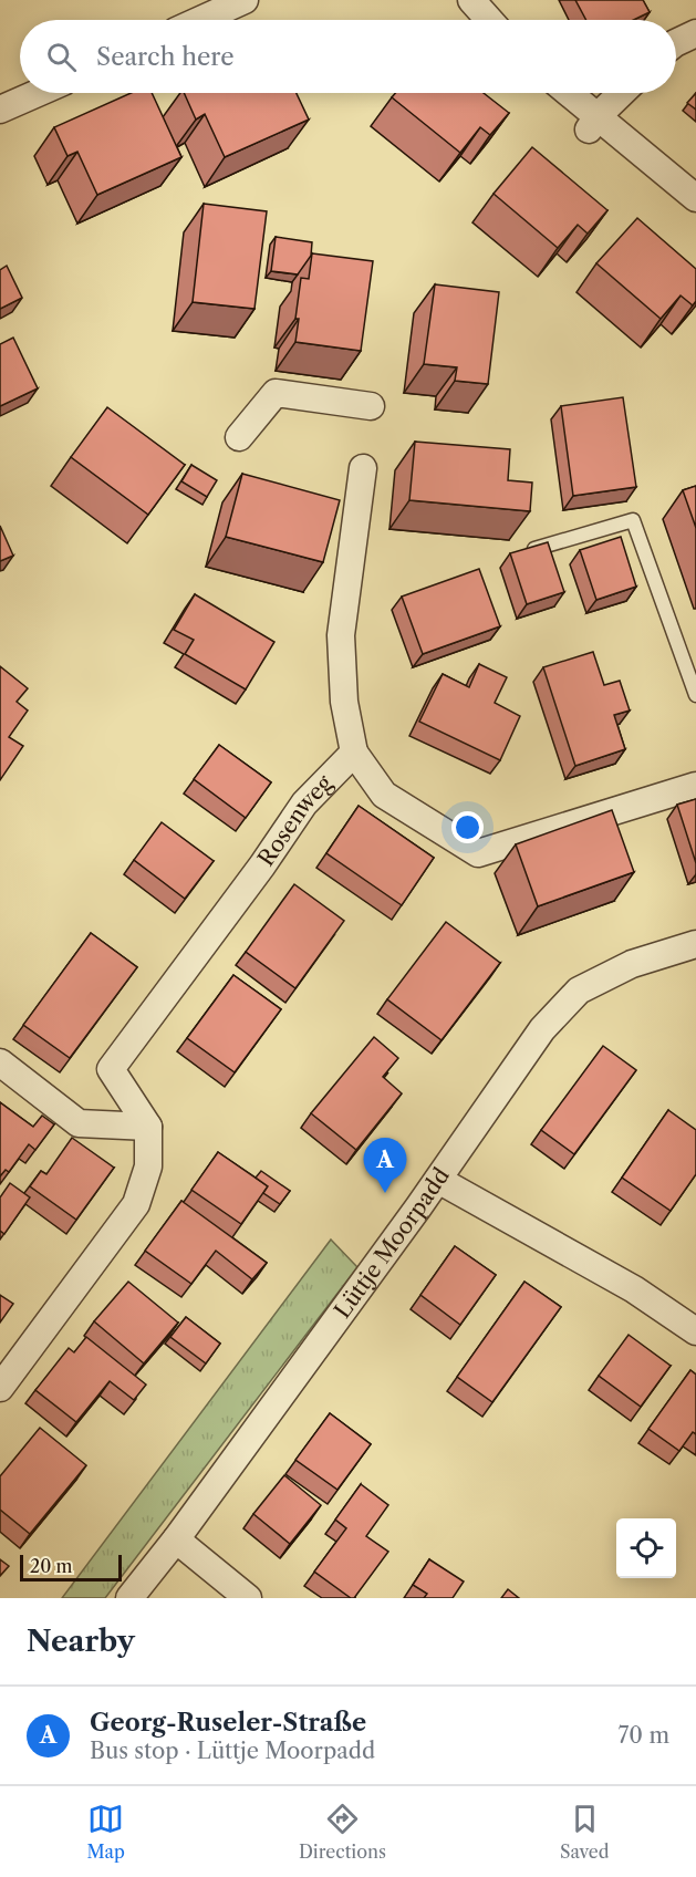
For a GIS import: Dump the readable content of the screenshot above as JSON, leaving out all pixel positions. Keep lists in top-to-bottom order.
{
  "streets": {
    "street": ["Rosenweg", "Lüttje Moorpadd"]
  },
  "scale_bar": "20 m",
  "page": {
    "search": "Search here",
    "pins": "A",
    "scale": "20 m",
    "heading": "Nearby",
    "list": [
      {
        "mark": "A",
        "name": "Georg-Ruseler-Straße",
        "note": "Bus stop · Lüttje Moorpadd",
        "value": "70 m"
      }
    ],
    "nav": ["Map", "Directions", "Saved"]
  }
}
